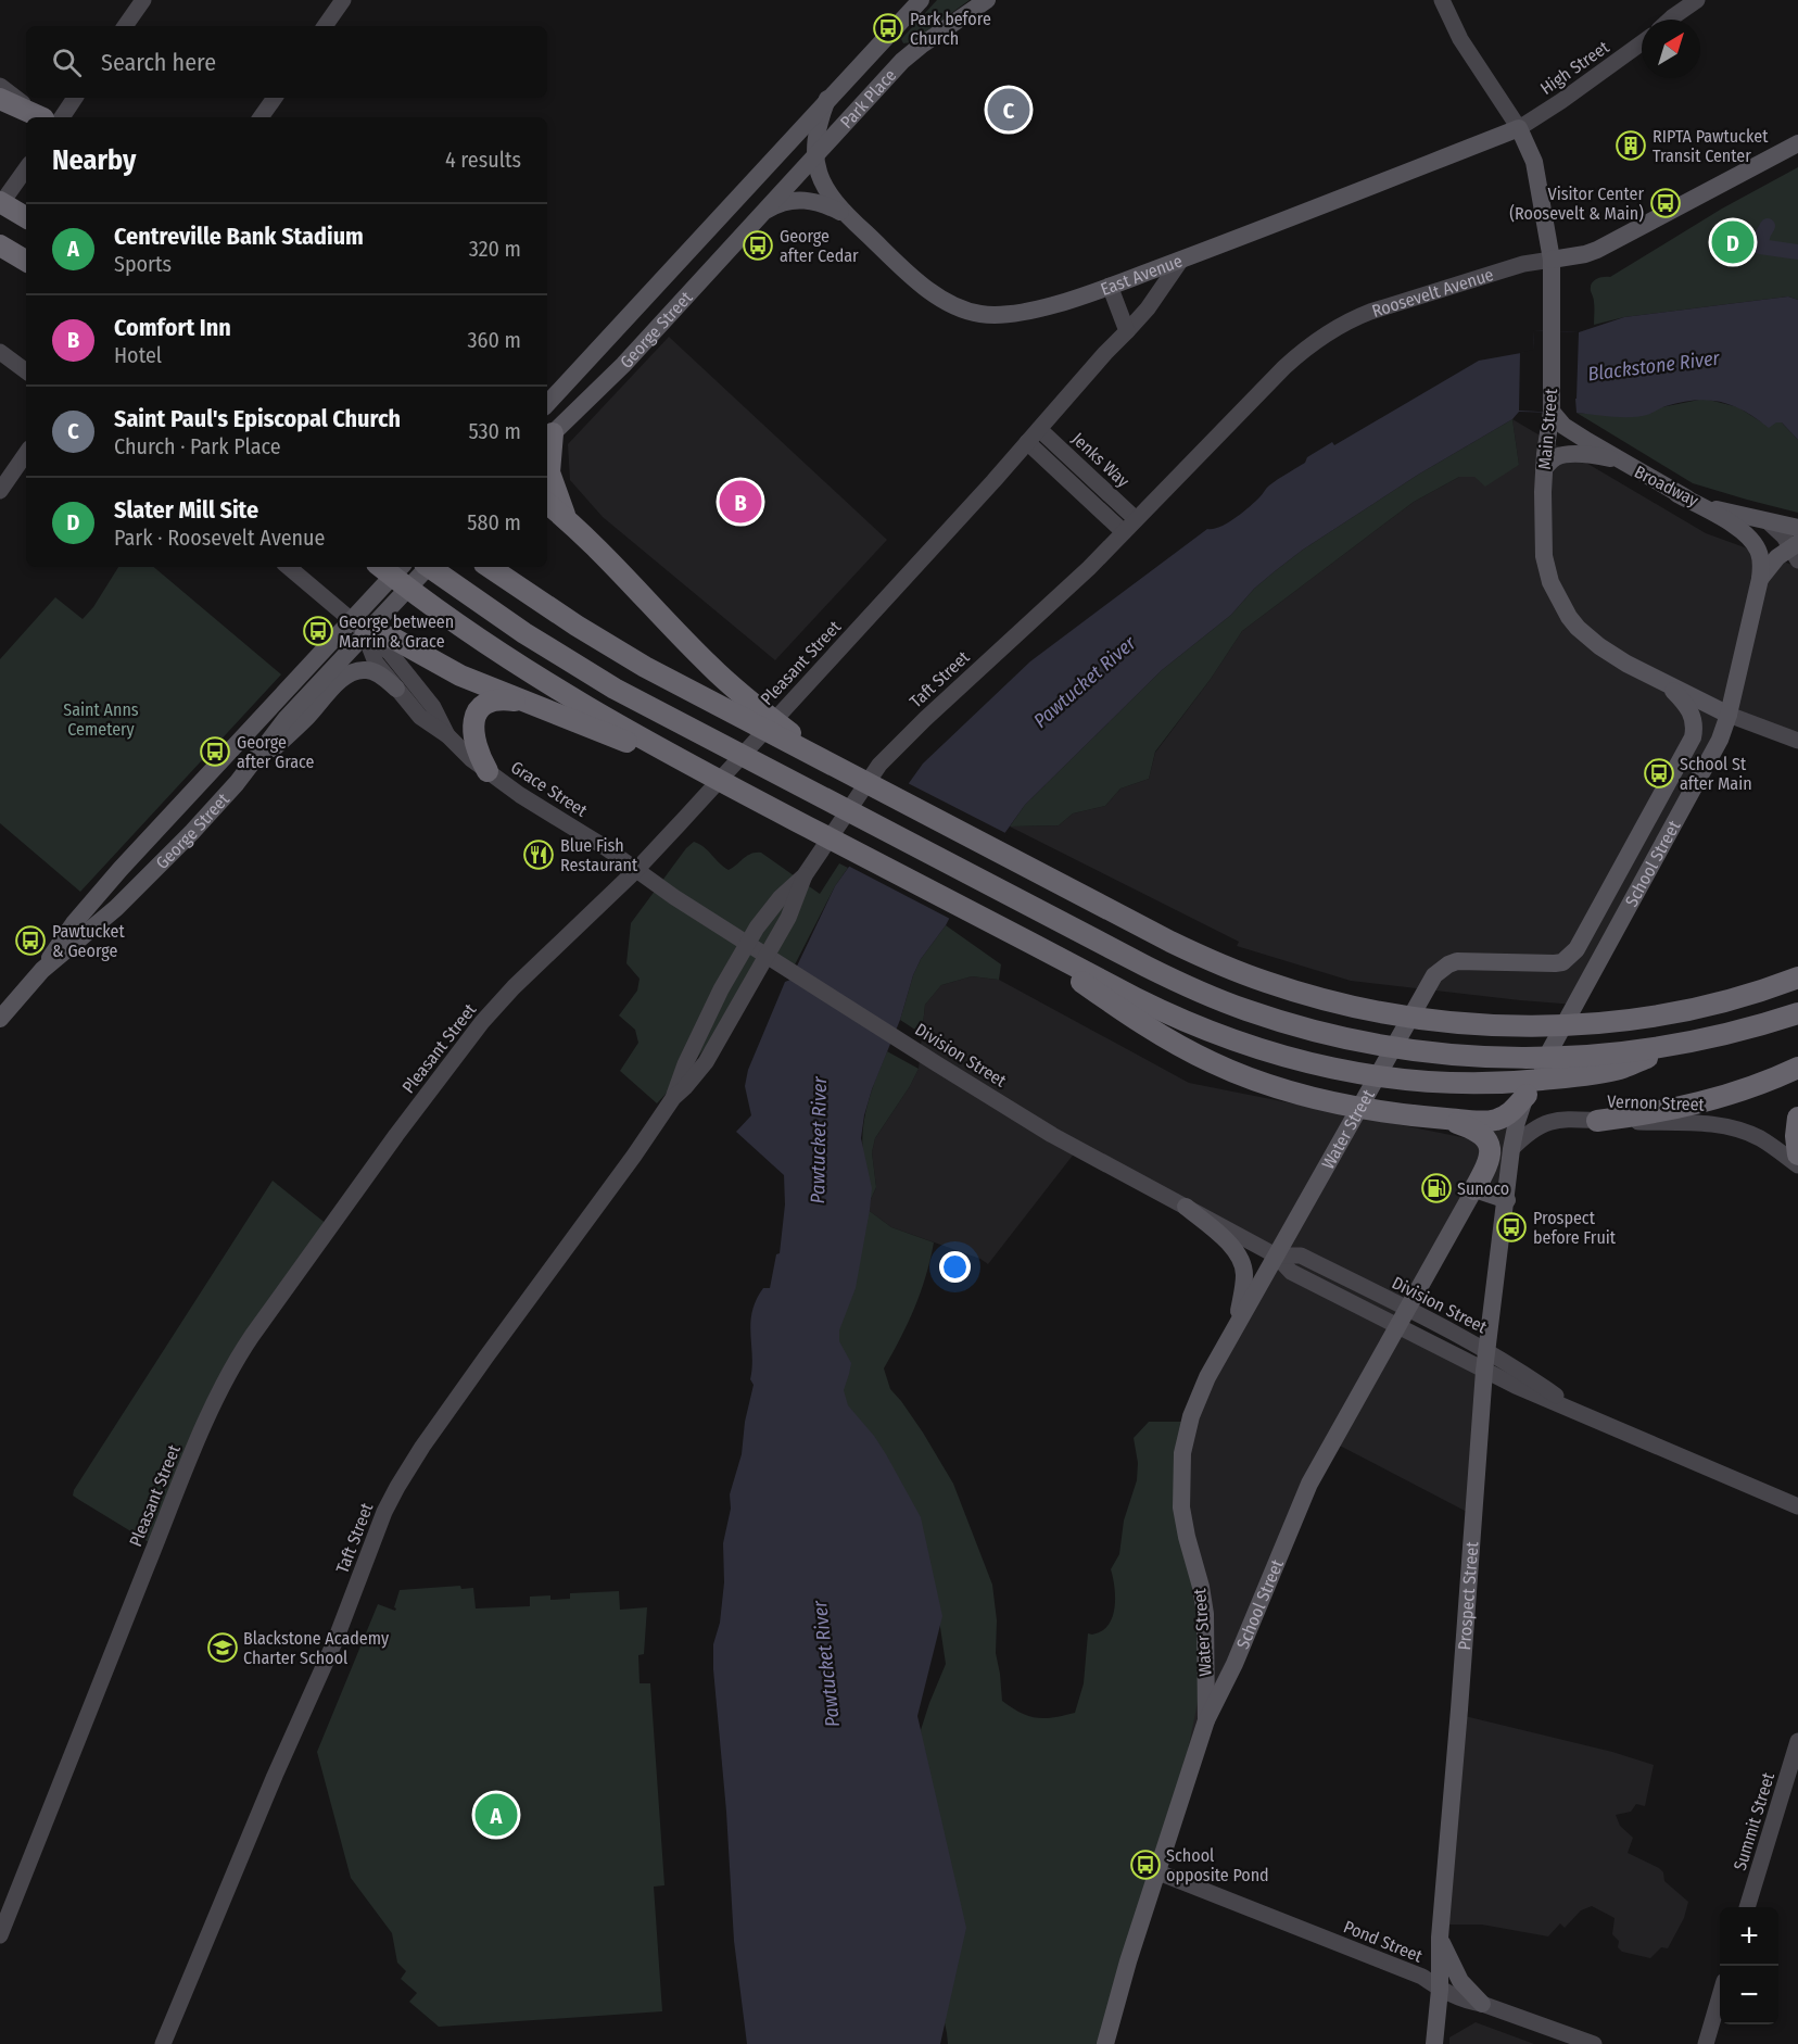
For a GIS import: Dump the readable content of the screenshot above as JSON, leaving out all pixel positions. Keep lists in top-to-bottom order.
{
  "streets": {
    "main road": [
      "High Street",
      "Park Place",
      "East Avenue",
      "Roosevelt Avenue",
      "George Street",
      "Main Street",
      "Jenks Way",
      "Broadway",
      "Pleasant Street",
      "Taft Street",
      "Grace Street",
      "School Street",
      "Division Street",
      "Vernon Street",
      "Water Street",
      "Prospect Street",
      "Summit Street",
      "Pond Street"
    ]
  },
  "crossings": [
    ["High Street", "East Avenue"],
    ["High Street", "Main Street"],
    ["Park Place", "East Avenue"],
    ["Park Place", "George Street"],
    ["East Avenue", "Main Street"],
    ["East Avenue", "Pleasant Street"],
    ["Roosevelt Avenue", "Main Street"],
    ["Roosevelt Avenue", "Jenks Way"],
    ["Roosevelt Avenue", "Taft Street"],
    ["George Street", "Grace Street"],
    ["Main Street", "Broadway"],
    ["Main Street", "School Street"],
    ["Main Street", "Water Street"],
    ["Jenks Way", "Pleasant Street"],
    ["Jenks Way", "Taft Street"],
    ["Broadway", "School Street"],
    ["Pleasant Street", "Grace Street"],
    ["Pleasant Street", "Division Street"],
    ["Grace Street", "Division Street"],
    ["School Street", "Division Street"],
    ["School Street", "Vernon Street"],
    ["School Street", "Water Street"],
    ["School Street", "Prospect Street"],
    ["School Street", "Pond Street"],
    ["Division Street", "Water Street"],
    ["Division Street", "Prospect Street"],
    ["Vernon Street", "Prospect Street"],
    ["Prospect Street", "Pond Street"]
  ],
  "water": ["Blackstone River", "Pawtucket River"],
  "parks": ["Saint Anns Cemetery"],
  "places": {
    "bus stop": [
      "Park before Church",
      "Visitor Center (Roosevelt & Main)",
      "George after Cedar",
      "George between Marrin & Grace",
      "George after Grace",
      "School St after Main",
      "Pawtucket & George",
      "Prospect before Fruit",
      "School opposite Pond"
    ],
    "building": ["RIPTA Pawtucket Transit Center"],
    "restaurant": ["Blue Fish Restaurant"],
    "fuel station": ["Sunoco"],
    "school or university": ["Blackstone Academy Charter School"]
  },
  "north": "top right",
  "page": {
    "search": "Search here",
    "pins": [
      "C",
      "D",
      "B",
      "A"
    ],
    "heading": ["Nearby", "4 results"],
    "list": [
      {
        "mark": "A",
        "name": "Centreville Bank Stadium",
        "note": "Sports",
        "value": "320 m"
      },
      {
        "mark": "B",
        "name": "Comfort Inn",
        "note": "Hotel",
        "value": "360 m"
      },
      {
        "mark": "C",
        "name": "Saint Paul's Episcopal Church",
        "note": "Church · Park Place",
        "value": "530 m"
      },
      {
        "mark": "D",
        "name": "Slater Mill Site",
        "note": "Park · Roosevelt Avenue",
        "value": "580 m"
      }
    ],
    "map_buttons": ["+", "−"]
  }
}
